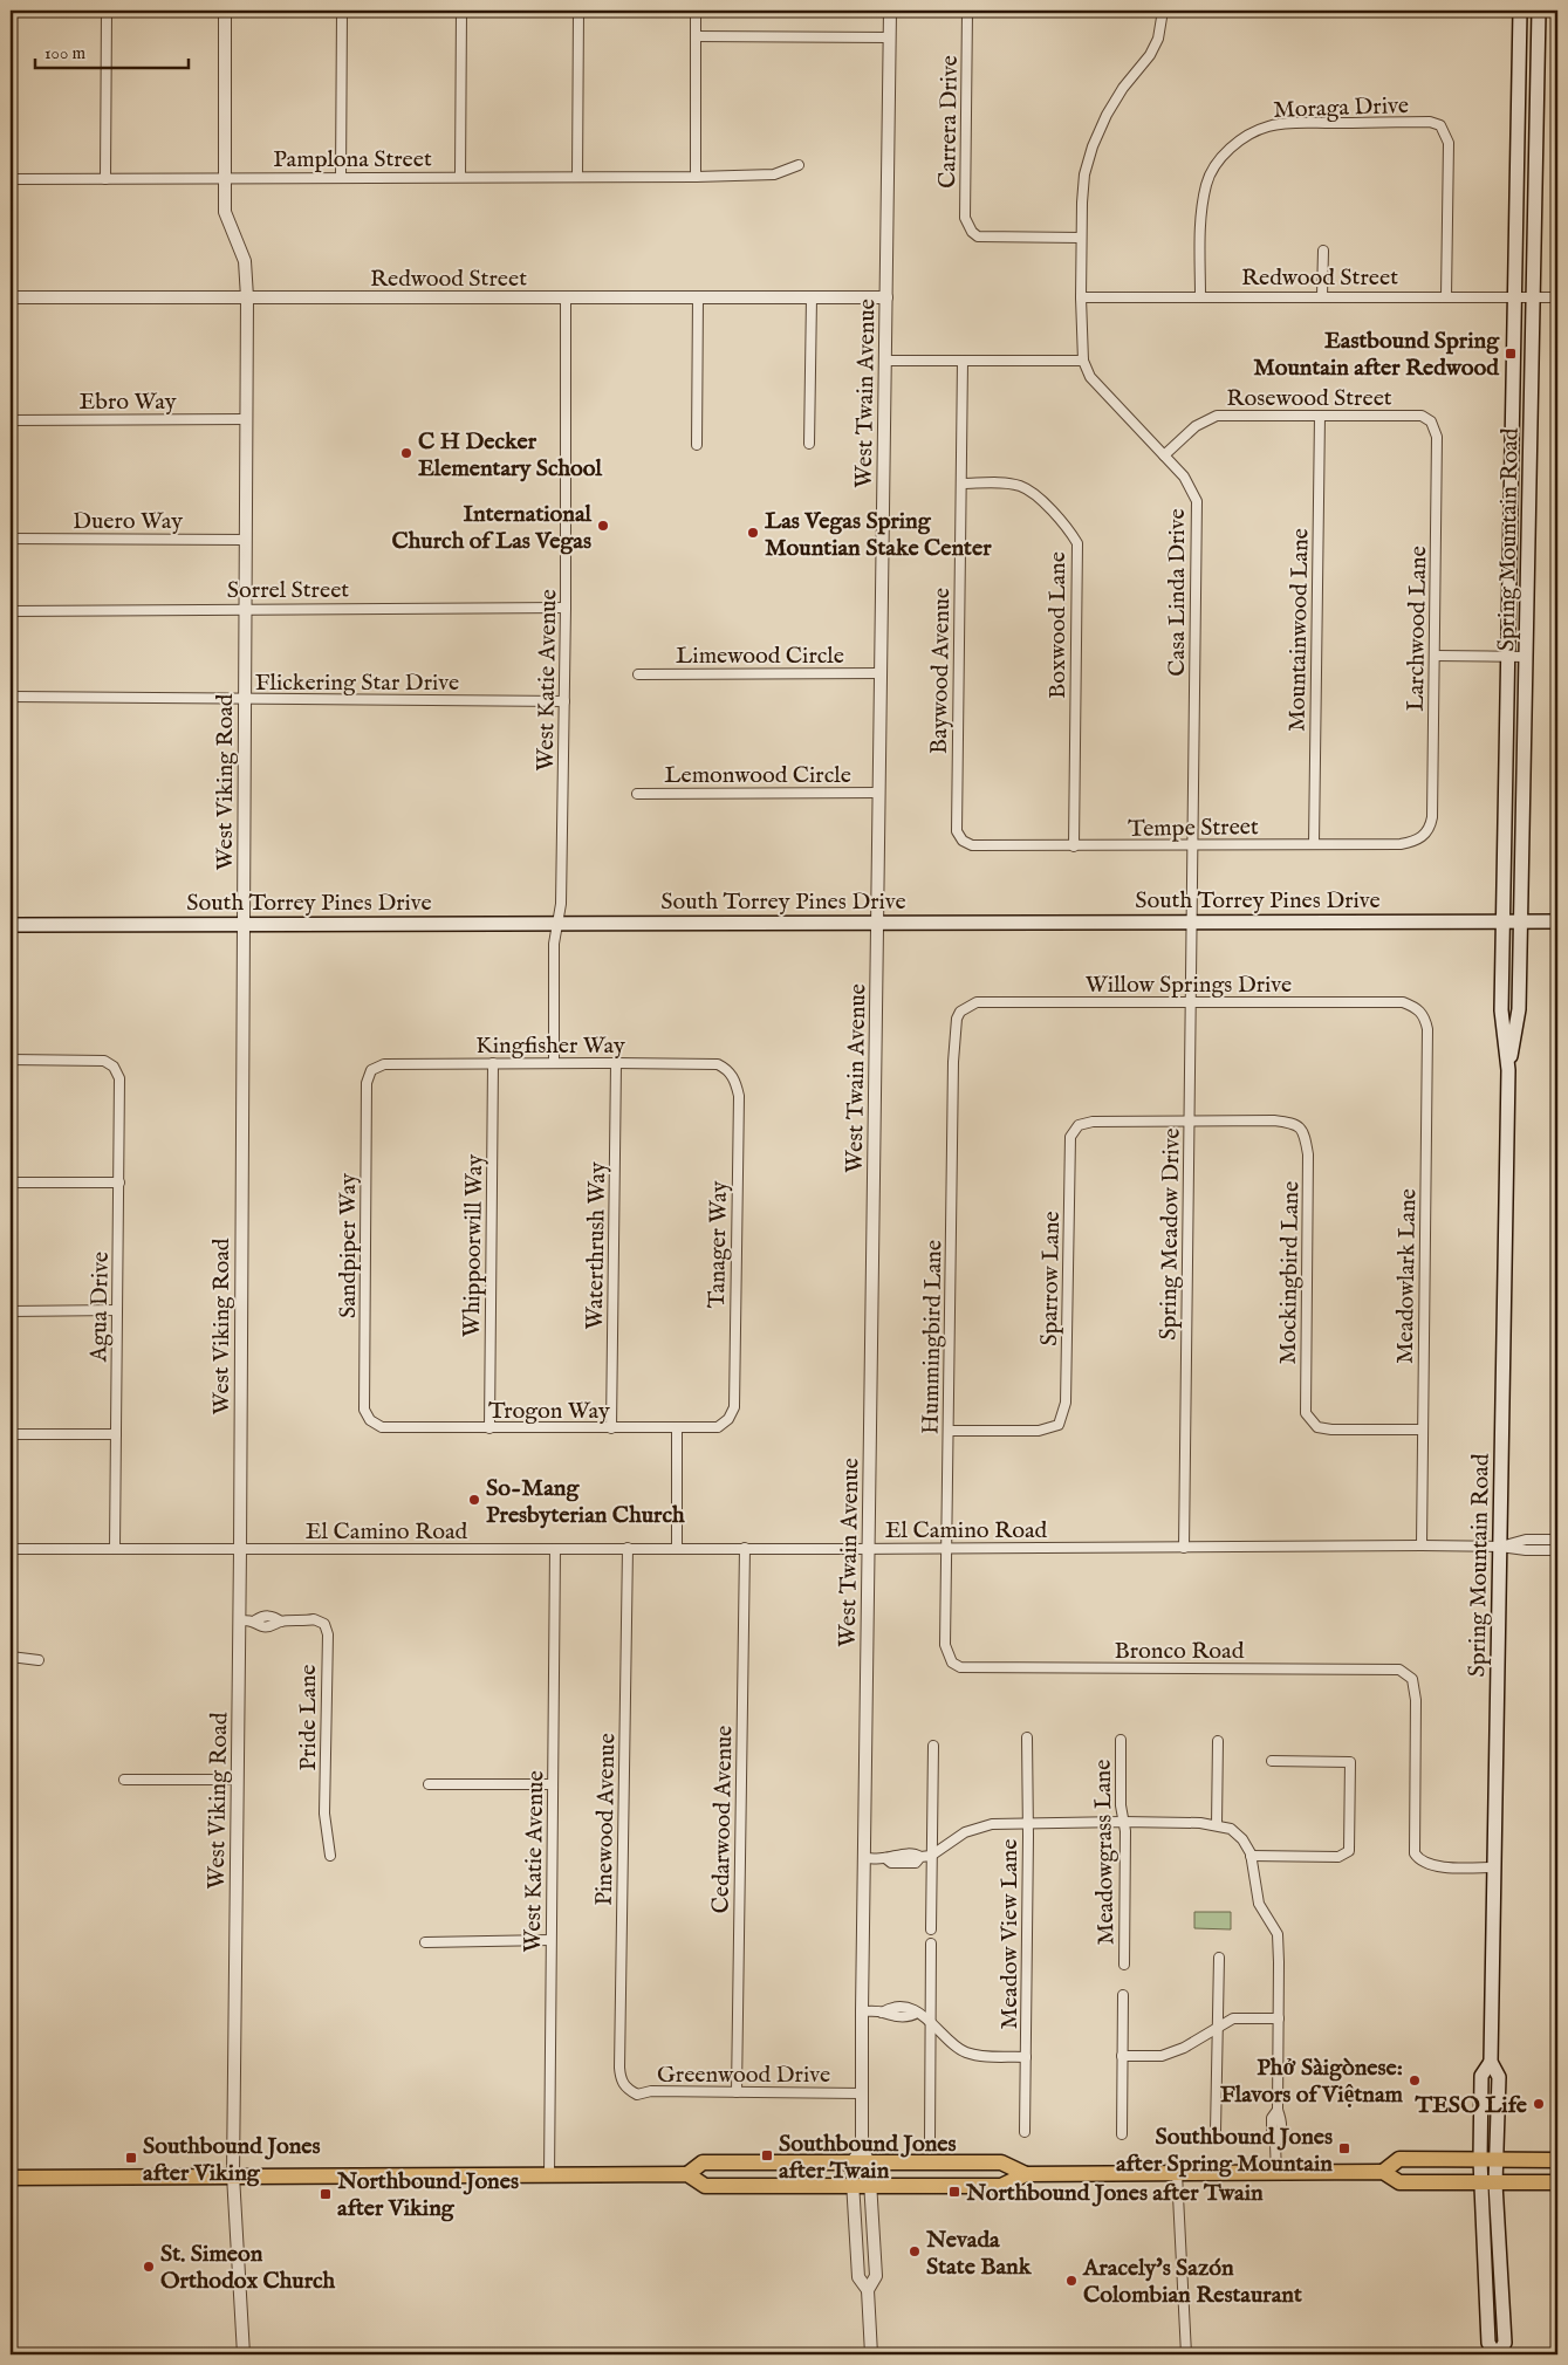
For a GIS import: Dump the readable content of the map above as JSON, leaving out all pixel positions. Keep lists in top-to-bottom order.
{
  "streets": {
    "main road": ["Spring Mountain Road", "South Torrey Pines Drive"],
    "street": [
      "Moraga Drive",
      "Carrera Drive",
      "Pamplona Street",
      "Redwood Street",
      "West Twain Avenue",
      "Rosewood Street",
      "Ebro Way",
      "Duero Way",
      "Sorrel Street",
      "Casa Linda Drive",
      "Boxwood Lane",
      "Larchwood Lane",
      "Mountainwood Lane",
      "Limewood Circle",
      "Baywood Avenue",
      "West Katie Avenue",
      "Flickering Star Drive",
      "Lemonwood Circle",
      "West Viking Road",
      "Tempe Street",
      "Willow Springs Drive",
      "Kingfisher Way",
      "Spring Meadow Drive",
      "Tanager Way",
      "Sandpiper Way",
      "Whippoorwill Way",
      "Waterthrush Way",
      "Mockingbird Lane",
      "Meadowlark Lane",
      "Sparrow Lane",
      "Agua Drive",
      "Hummingbird Lane",
      "Trogon Way",
      "El Camino Road",
      "Bronco Road",
      "Pride Lane",
      "Pinewood Avenue",
      "Cedarwood Avenue",
      "Meadowgrass Lane",
      "Meadow View Lane",
      "Greenwood Drive"
    ]
  },
  "crossings": [
    ["Moraga Drive", "Redwood Street"],
    ["Carrera Drive", "Casa Linda Drive"],
    ["Pamplona Street", "West Viking Road"],
    ["Redwood Street", "West Twain Avenue"],
    ["Redwood Street", "Spring Mountain Road"],
    ["Redwood Street", "Casa Linda Drive"],
    ["Redwood Street", "West Katie Avenue"],
    ["Redwood Street", "West Viking Road"],
    ["West Twain Avenue", "Limewood Circle"],
    ["West Twain Avenue", "Lemonwood Circle"],
    ["West Twain Avenue", "South Torrey Pines Drive"],
    ["West Twain Avenue", "El Camino Road"],
    ["West Twain Avenue", "Greenwood Drive"],
    ["Rosewood Street", "Casa Linda Drive"],
    ["Rosewood Street", "Larchwood Lane"],
    ["Rosewood Street", "Mountainwood Lane"],
    ["Ebro Way", "West Viking Road"],
    ["Duero Way", "West Viking Road"],
    ["Spring Mountain Road", "South Torrey Pines Drive"],
    ["Spring Mountain Road", "El Camino Road"],
    ["Spring Mountain Road", "Bronco Road"],
    ["Sorrel Street", "West Katie Avenue"],
    ["Sorrel Street", "West Viking Road"],
    ["Casa Linda Drive", "Tempe Street"],
    ["Casa Linda Drive", "South Torrey Pines Drive"],
    ["Casa Linda Drive", "Spring Meadow Drive"],
    ["Boxwood Lane", "Baywood Avenue"],
    ["Boxwood Lane", "Tempe Street"],
    ["Larchwood Lane", "Tempe Street"],
    ["Mountainwood Lane", "Tempe Street"],
    ["Baywood Avenue", "Tempe Street"],
    ["West Katie Avenue", "Flickering Star Drive"],
    ["West Katie Avenue", "South Torrey Pines Drive"],
    ["West Katie Avenue", "Kingfisher Way"],
    ["West Katie Avenue", "El Camino Road"],
    ["Flickering Star Drive", "West Viking Road"],
    ["West Viking Road", "South Torrey Pines Drive"],
    ["West Viking Road", "El Camino Road"],
    ["West Viking Road", "Pride Lane"],
    ["South Torrey Pines Drive", "Spring Meadow Drive"],
    ["Willow Springs Drive", "Spring Meadow Drive"],
    ["Willow Springs Drive", "Meadowlark Lane"],
    ["Willow Springs Drive", "Hummingbird Lane"],
    ["Kingfisher Way", "Tanager Way"],
    ["Kingfisher Way", "Sandpiper Way"],
    ["Kingfisher Way", "Whippoorwill Way"],
    ["Kingfisher Way", "Waterthrush Way"],
    ["Spring Meadow Drive", "Mockingbird Lane"],
    ["Spring Meadow Drive", "Sparrow Lane"],
    ["Spring Meadow Drive", "El Camino Road"],
    ["Tanager Way", "Trogon Way"],
    ["Sandpiper Way", "Trogon Way"],
    ["Whippoorwill Way", "Trogon Way"],
    ["Waterthrush Way", "Trogon Way"],
    ["Mockingbird Lane", "Meadowlark Lane"],
    ["Mockingbird Lane", "Sparrow Lane"],
    ["Meadowlark Lane", "El Camino Road"],
    ["Sparrow Lane", "Hummingbird Lane"],
    ["Agua Drive", "El Camino Road"],
    ["Hummingbird Lane", "El Camino Road"],
    ["Hummingbird Lane", "Bronco Road"],
    ["El Camino Road", "Pinewood Avenue"],
    ["El Camino Road", "Cedarwood Avenue"],
    ["Pinewood Avenue", "Greenwood Drive"],
    ["Cedarwood Avenue", "Greenwood Drive"]
  ],
  "places": {
    "transit": [
      "Eastbound Spring Mountain after Redwood",
      "Southbound Jones after Spring Mountain",
      "Southbound Jones after Twain",
      "Southbound Jones after Viking",
      "Northbound Jones after Twain",
      "Northbound Jones after Viking"
    ],
    "other": [
      "C H Decker Elementary School",
      "International Church of Las Vegas",
      "Las Vegas Spring Mountian Stake Center",
      "So-Mang Presbyterian Church",
      "Phở Sàigònese: Flavors of Việtnam",
      "TESO Life",
      "Nevada State Bank",
      "St. Simeon Orthodox Church",
      "Aracely's Sazón Colombian Restaurant"
    ]
  },
  "scale_bar": "100 m"
}
